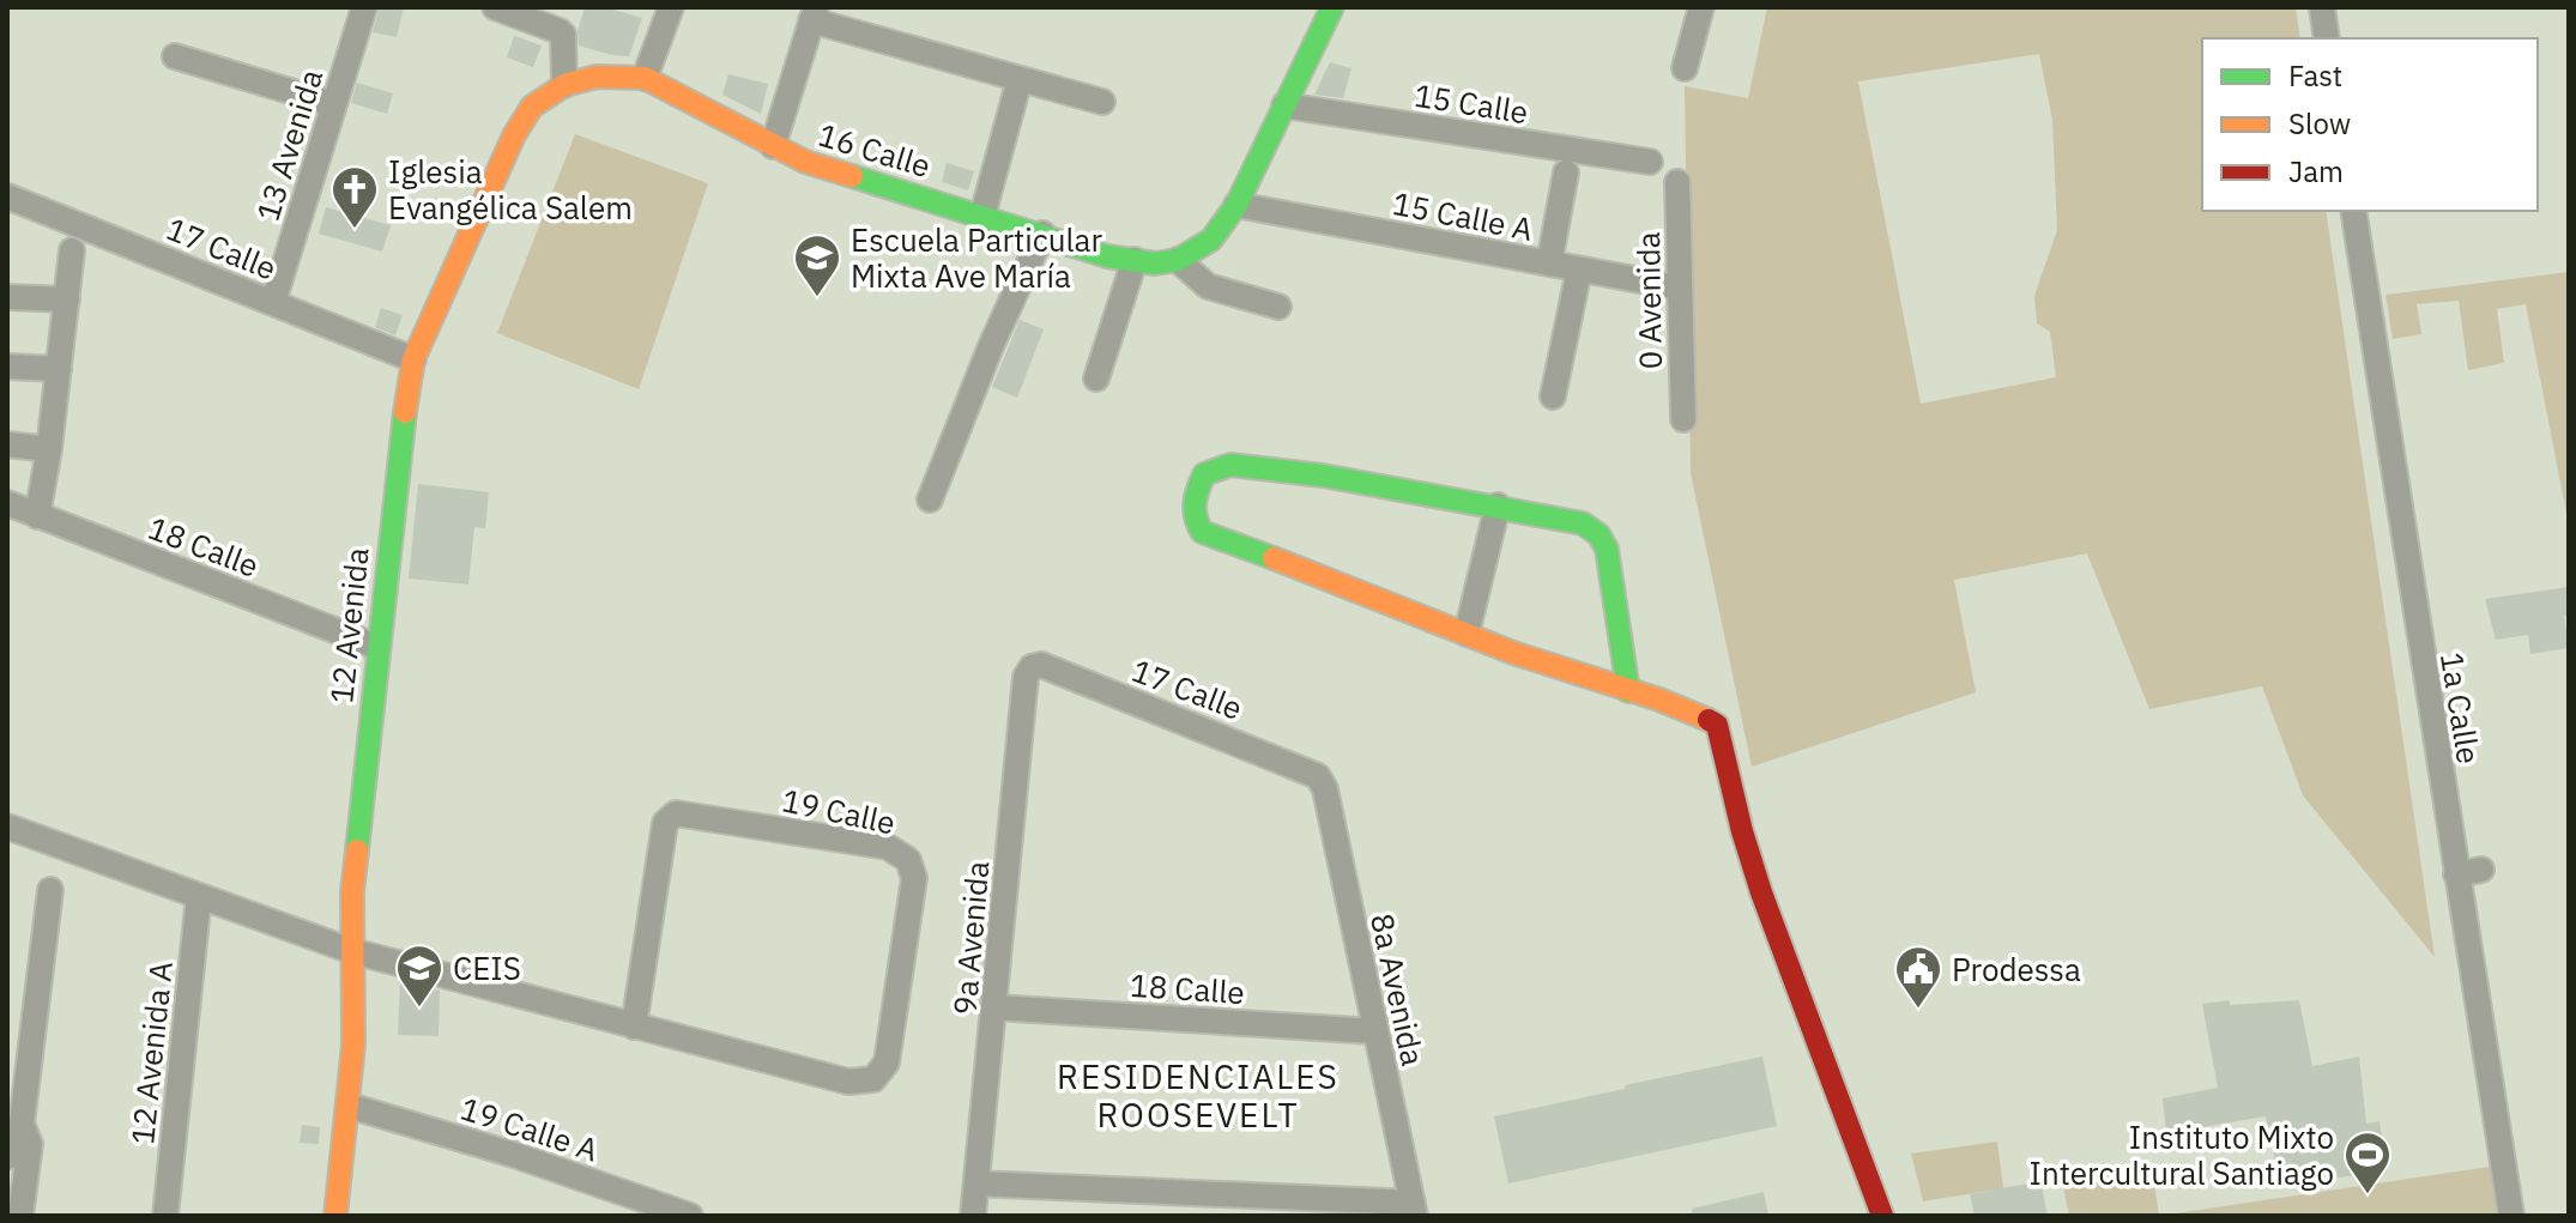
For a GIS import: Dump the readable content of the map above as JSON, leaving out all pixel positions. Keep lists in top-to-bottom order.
{
  "streets": {
    "main road": ["16 Calle", "12 Avenida"],
    "street": [
      "15 Calle",
      "13 Avenida",
      "15 Calle A",
      "17 Calle",
      "0 Avenida",
      "18 Calle",
      "1a Calle",
      "19 Calle",
      "9a Avenida",
      "8a Avenida",
      "12 Avenida A",
      "19 Calle A"
    ]
  },
  "crossings": [
    ["13 Avenida", "17 Calle"],
    ["16 Calle", "12 Avenida"],
    ["15 Calle A", "0 Avenida"],
    ["17 Calle", "12 Avenida"],
    ["17 Calle", "9a Avenida"],
    ["17 Calle", "8a Avenida"],
    ["18 Calle", "12 Avenida"],
    ["18 Calle", "9a Avenida"],
    ["18 Calle", "8a Avenida"],
    ["12 Avenida", "19 Calle"],
    ["12 Avenida", "19 Calle A"],
    ["19 Calle", "12 Avenida A"]
  ],
  "districts": ["RESIDENCIALES ROOSEVELT"],
  "places": {
    "church": ["Iglesia Evangélica Salem"],
    "school or university": ["Escuela Particular Mixta Ave María", "CEIS"],
    "public building": ["Prodessa"],
    "sports": ["Instituto Mixto Intercultural Santiago"]
  },
  "legend": ["Fast", "Slow", "Jam"]
}
